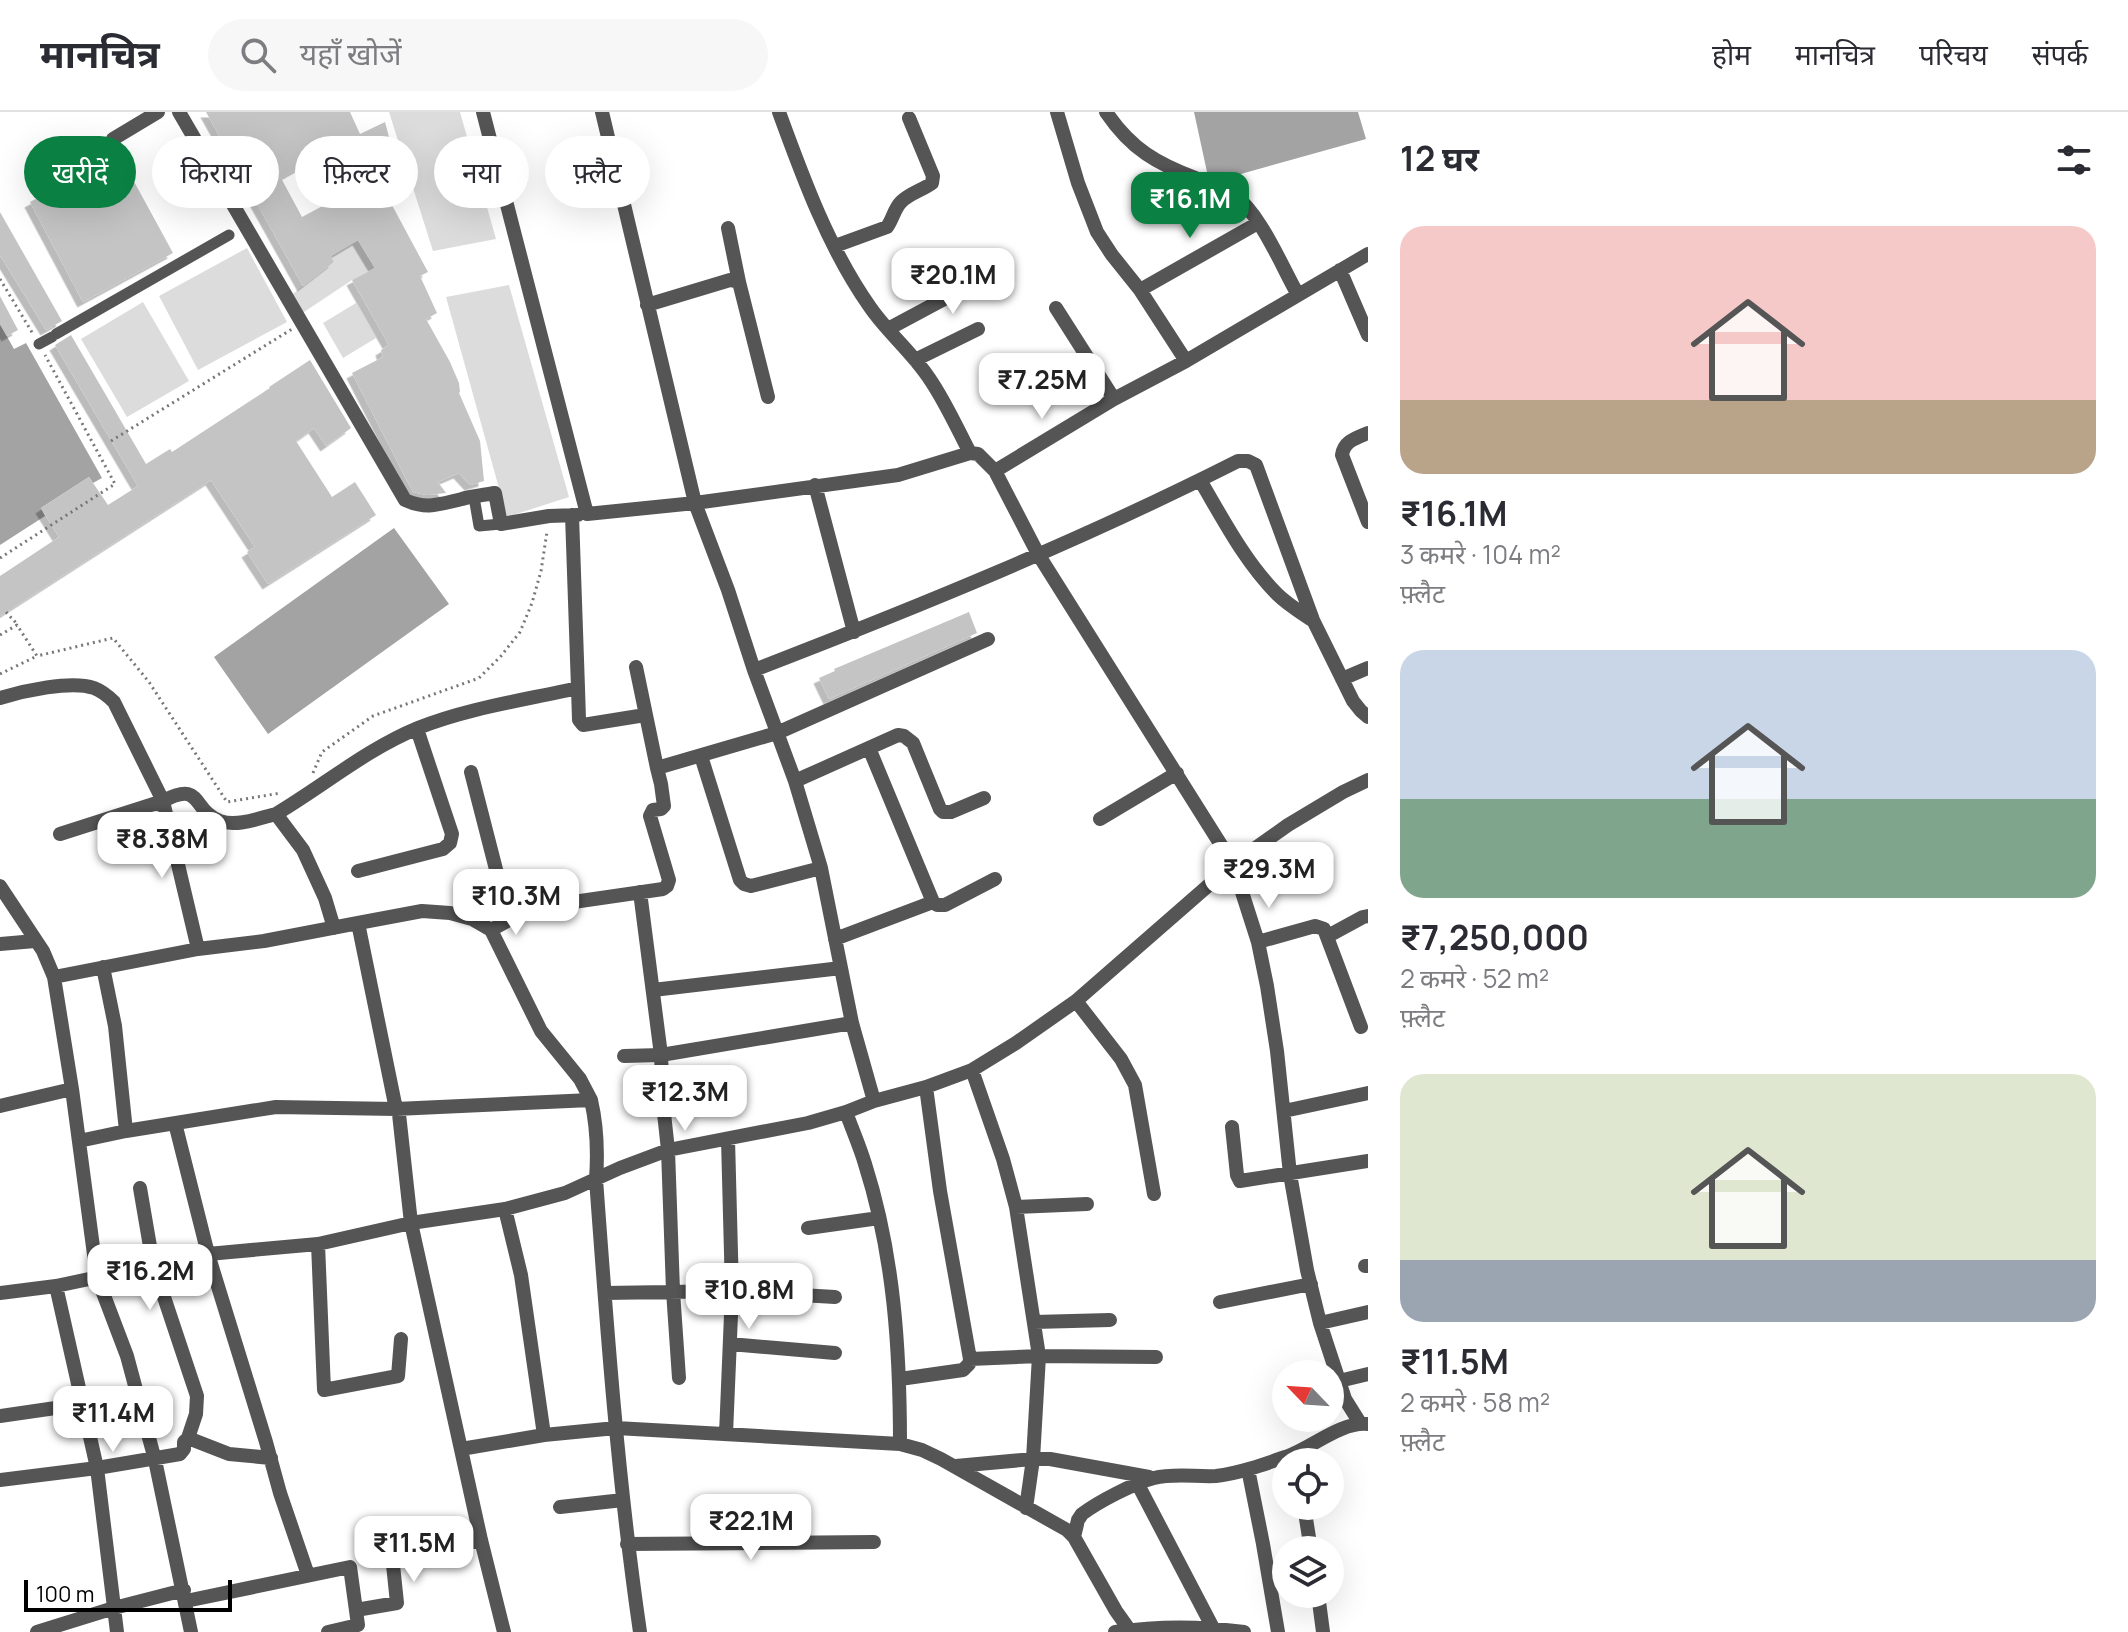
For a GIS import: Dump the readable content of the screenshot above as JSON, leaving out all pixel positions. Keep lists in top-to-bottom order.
{
  "scale_bar": "100 m",
  "north": "top left",
  "page": {
    "header": "मानचित्र",
    "search": "यहाँ खोजें",
    "nav": [
      "होम",
      "मानचित्र",
      "परिचय",
      "संपर्क"
    ],
    "heading": "12 घर",
    "chip": [
      "खरीदें",
      "किराया",
      "फ़िल्टर",
      "नया",
      "फ़्लैट"
    ],
    "price": [
      "₹16.1M",
      "₹20.1M",
      "₹7.25M",
      "₹8.38M",
      "₹29.3M",
      "₹10.3M",
      "₹12.3M",
      "₹16.2M",
      "₹10.8M",
      "₹11.4M",
      "₹22.1M",
      "₹11.5M"
    ],
    "list": [
      {
        "name": "₹16.1M",
        "note": "3 कमरे · 104 m² · फ़्लैट"
      },
      {
        "name": "₹7,250,000",
        "note": "2 कमरे · 52 m² · फ़्लैट"
      },
      {
        "name": "₹11.5M",
        "note": "2 कमरे · 58 m² · फ़्लैट"
      }
    ],
    "scale": "100 m"
  }
}
